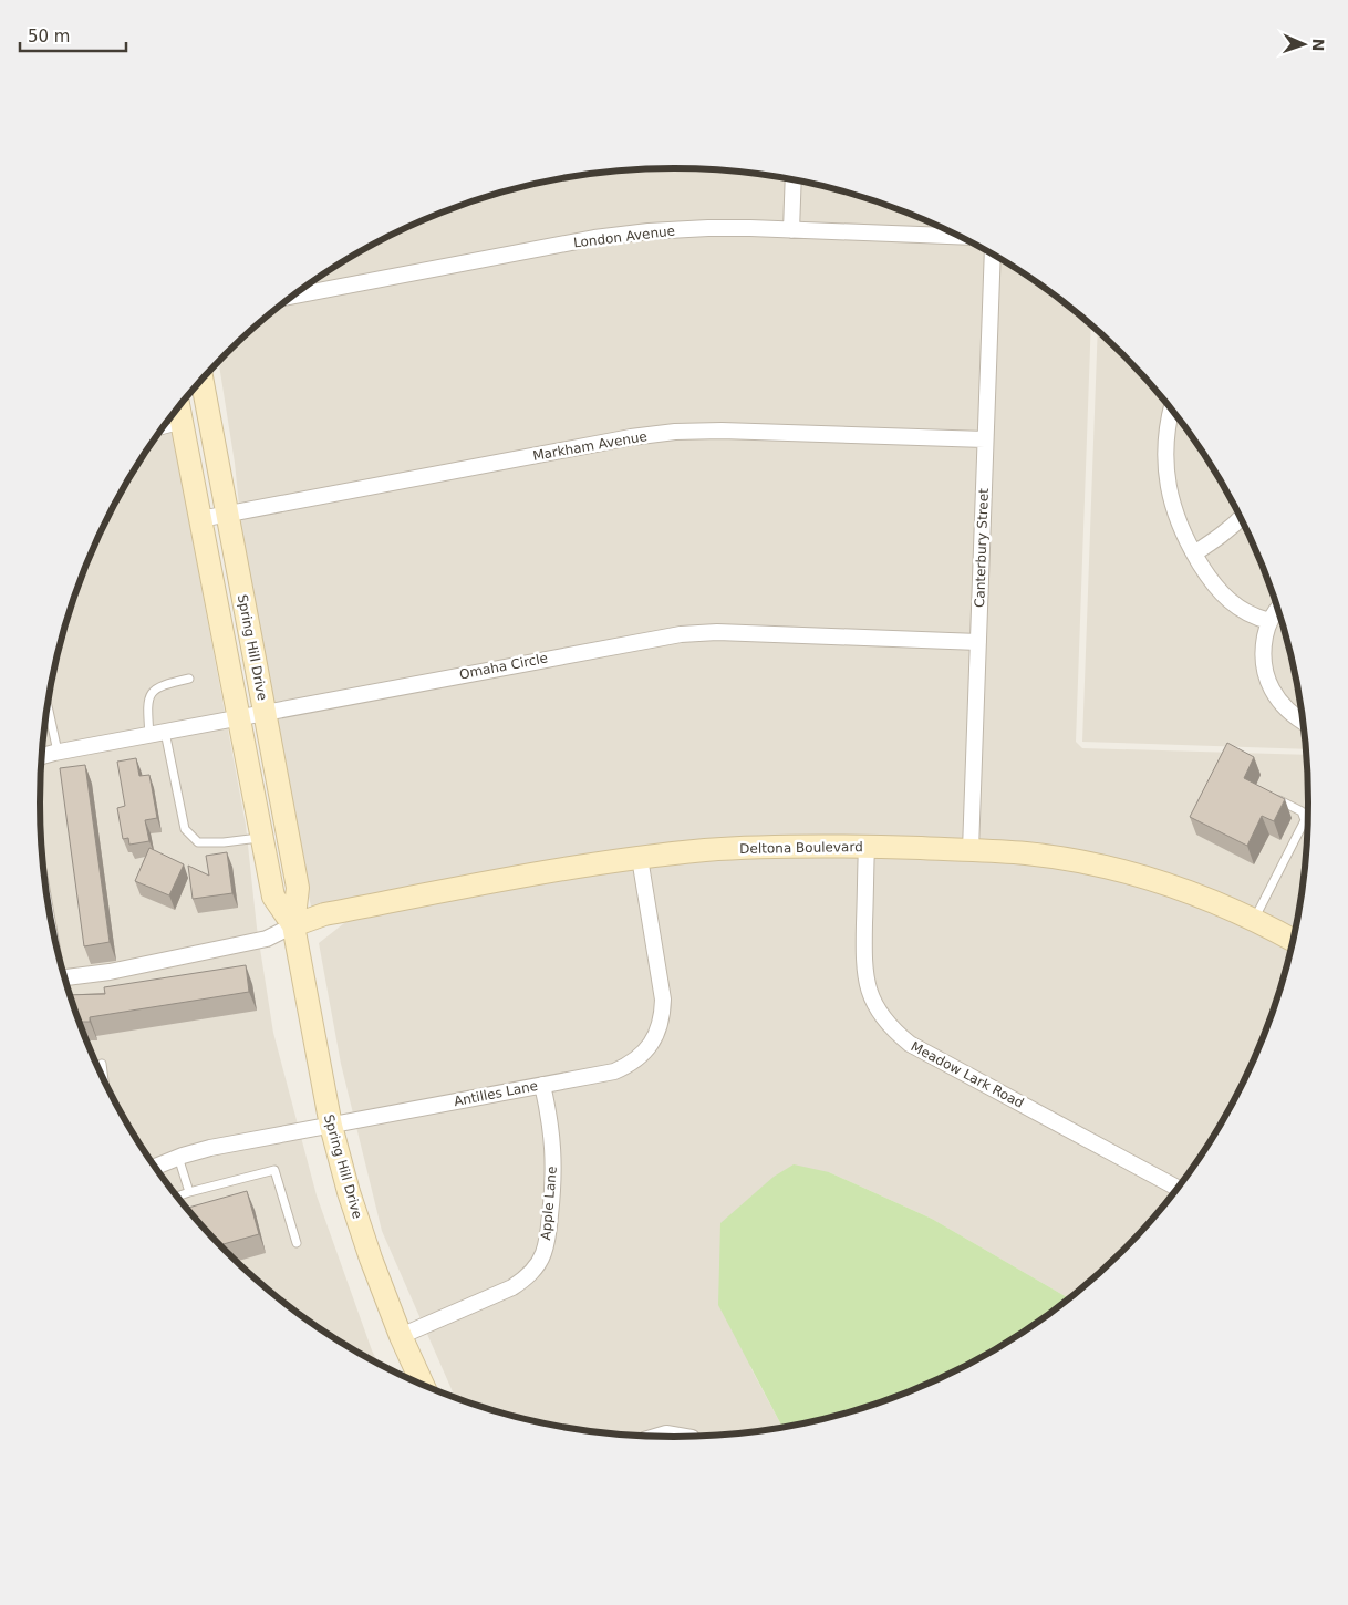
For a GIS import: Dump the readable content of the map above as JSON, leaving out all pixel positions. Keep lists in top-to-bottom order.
{
  "streets": {
    "main road": ["Spring Hill Drive", "Deltona Boulevard"],
    "street": [
      "London Avenue",
      "Markham Avenue",
      "Canterbury Street",
      "Omaha Circle",
      "Meadow Lark Road",
      "Antilles Lane",
      "Apple Lane"
    ]
  },
  "crossings": [
    ["Markham Avenue", "Canterbury Street"],
    ["Markham Avenue", "Spring Hill Drive"],
    ["Canterbury Street", "Omaha Circle"],
    ["Canterbury Street", "Deltona Boulevard"],
    ["Spring Hill Drive", "Omaha Circle"],
    ["Spring Hill Drive", "Deltona Boulevard"],
    ["Spring Hill Drive", "Antilles Lane"],
    ["Spring Hill Drive", "Apple Lane"],
    ["Deltona Boulevard", "Meadow Lark Road"],
    ["Deltona Boulevard", "Antilles Lane"],
    ["Antilles Lane", "Apple Lane"]
  ],
  "scale_bar": "50 m",
  "north": "right"
}
